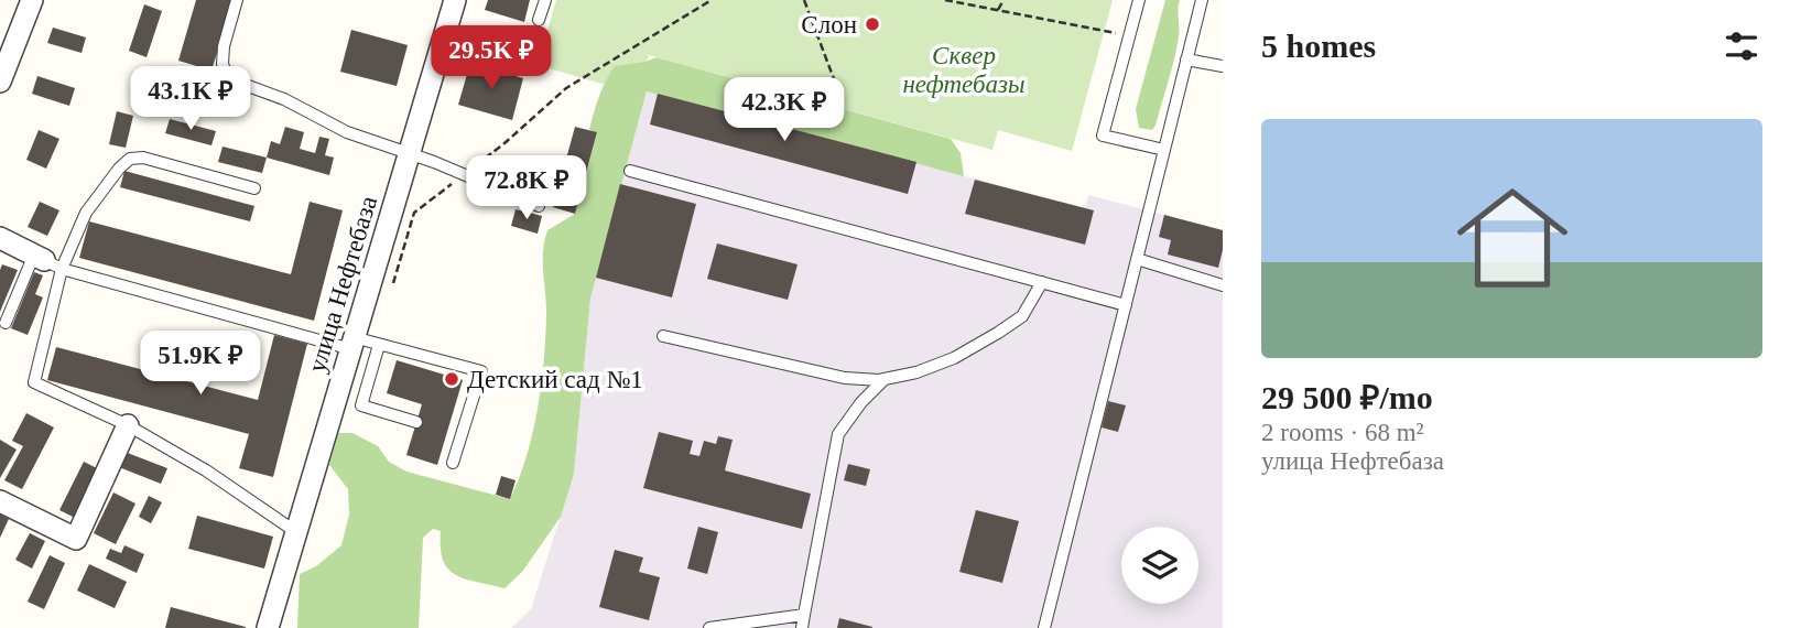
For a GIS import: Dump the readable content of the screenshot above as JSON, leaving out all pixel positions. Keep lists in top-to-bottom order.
{
  "streets": {
    "street": ["улица Нефтебаза"]
  },
  "parks": ["Сквер нефтебазы"],
  "places": ["Слон", "Детский сад №1"],
  "page": {
    "heading": "5 homes",
    "price": [
      "29.5K ₽",
      "43.1K ₽",
      "42.3K ₽",
      "72.8K ₽",
      "51.9K ₽"
    ],
    "list": [
      {
        "name": "29 500 ₽/mo",
        "note": "2 rooms · 68 m² · улица Нефтебаза"
      }
    ]
  }
}
